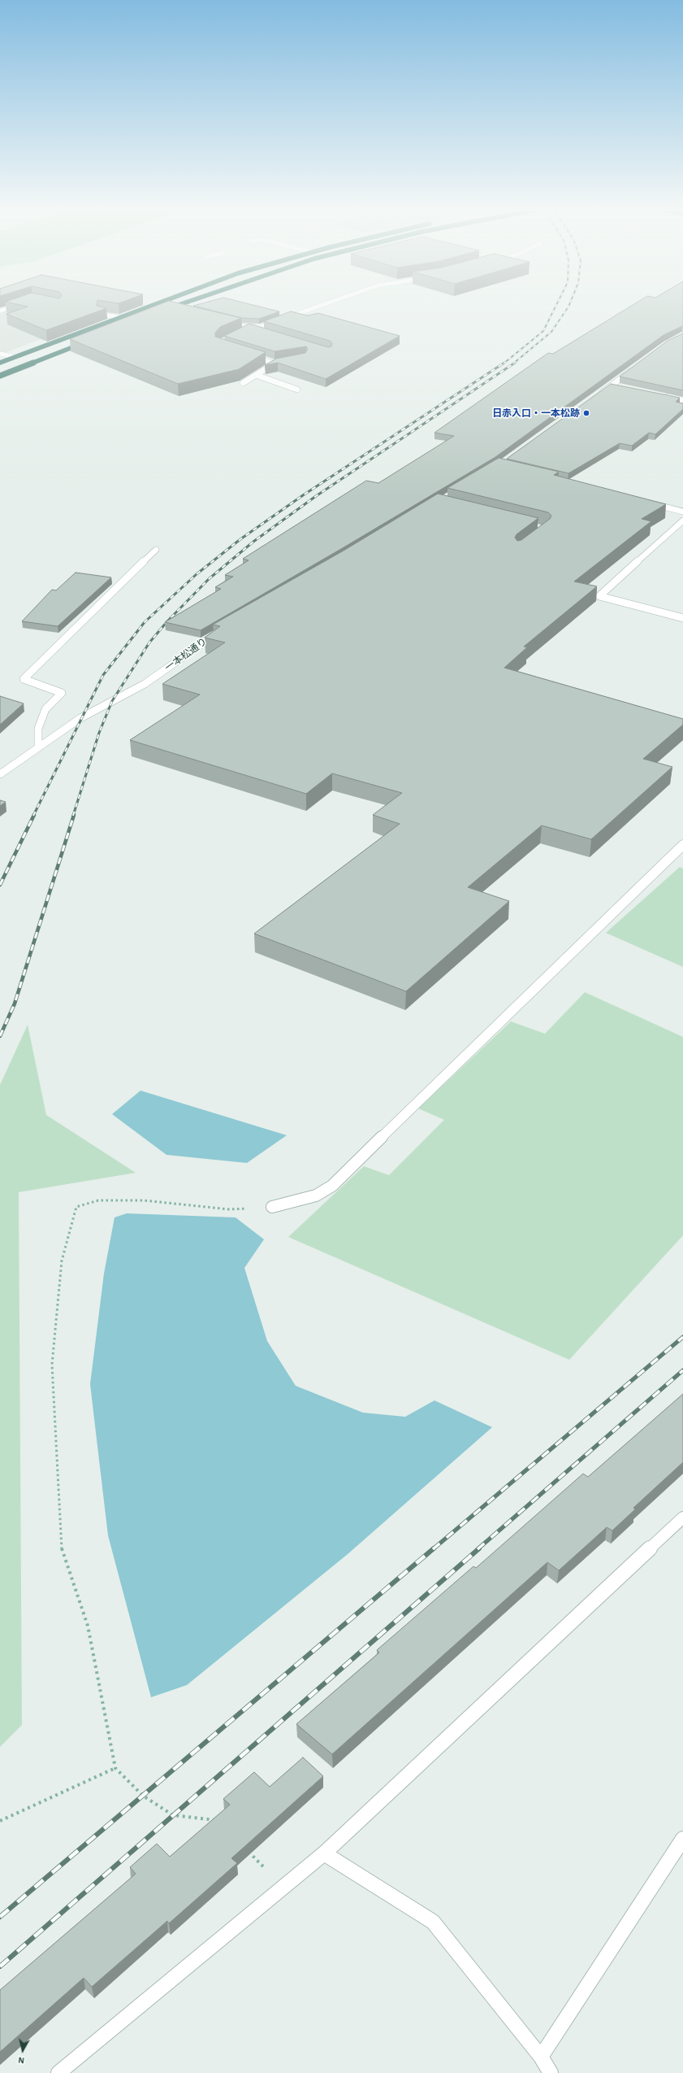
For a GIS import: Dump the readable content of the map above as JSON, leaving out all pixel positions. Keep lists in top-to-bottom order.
{
  "streets": {
    "street": ["一本松通り"]
  },
  "places": ["日赤入口・一本松跡"],
  "north": "bottom"
}
